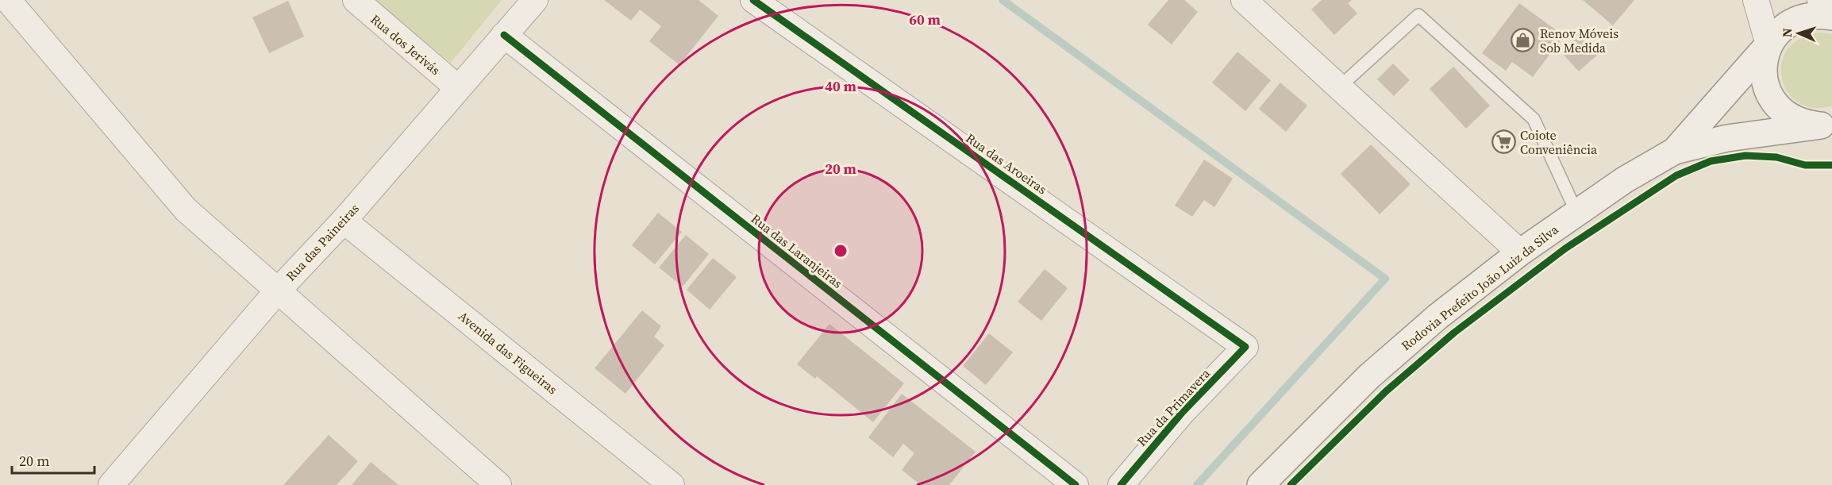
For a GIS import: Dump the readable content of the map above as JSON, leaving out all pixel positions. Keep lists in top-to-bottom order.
{
  "streets": {
    "main road": ["Rodovia Prefeito João Luiz da Silva"],
    "street": [
      "Rua dos Jerivás",
      "Rua das Aroeiras",
      "Rua das Paineiras",
      "Rua das Laranjeiras",
      "Avenida das Figueiras",
      "Rua da Primavera"
    ]
  },
  "crossings": [
    ["Rua dos Jerivás", "Rua das Paineiras"],
    ["Rua das Aroeiras", "Rua da Primavera"],
    ["Rua das Paineiras", "Rua das Laranjeiras"],
    ["Rua das Paineiras", "Avenida das Figueiras"]
  ],
  "places": {
    "shop": ["Renov Móveis Sob Medida"],
    "supermarket": ["Coiote Conveniência"]
  },
  "scale_bar": "20 m",
  "north": "left",
  "rings": ["60 m", "40 m", "20 m"]
}
